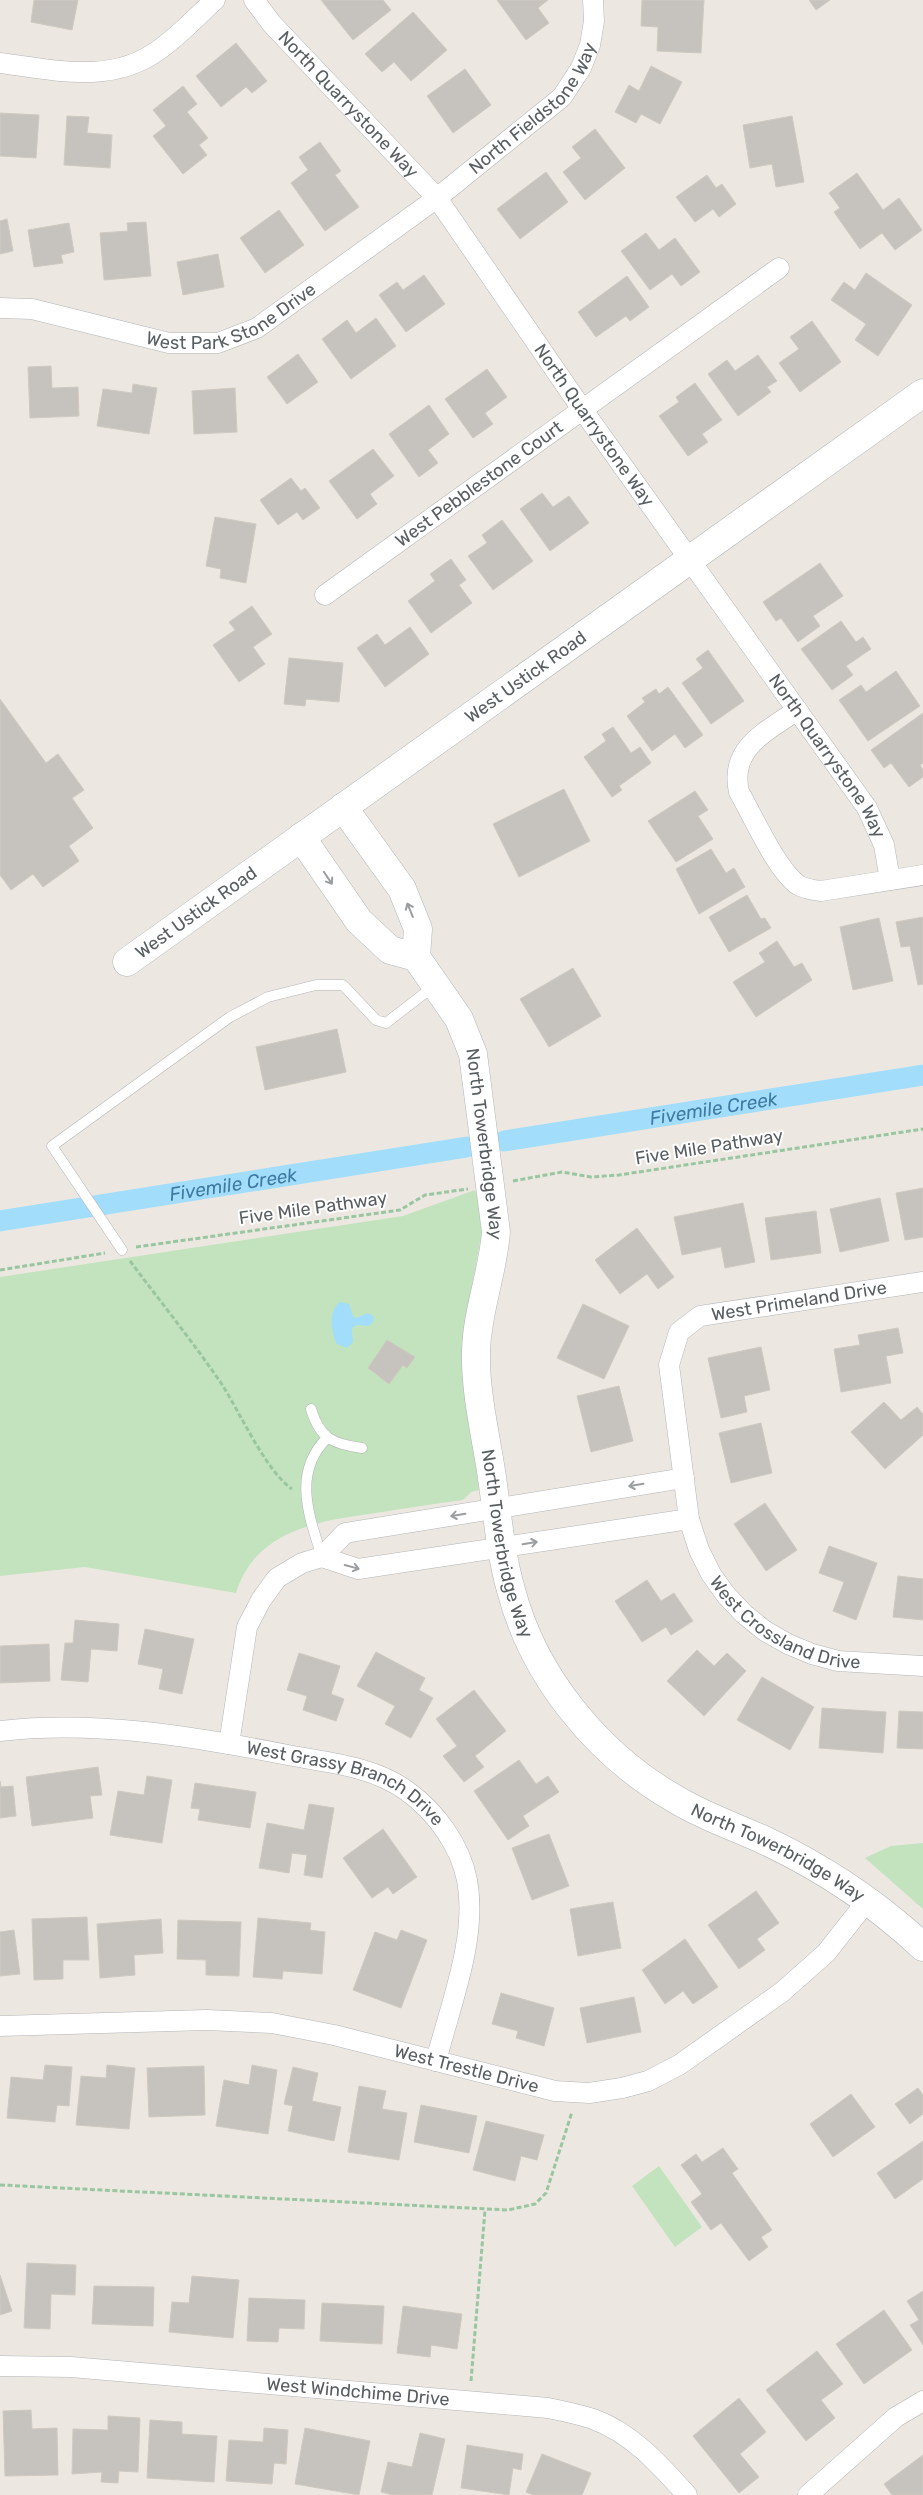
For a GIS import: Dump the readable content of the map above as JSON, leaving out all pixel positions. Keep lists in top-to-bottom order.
{
  "streets": {
    "street": [
      "North Quarrystone Way",
      "North Fieldstone Way",
      "West Park Stone Drive",
      "West Pebblestone Court",
      "West Ustick Road",
      "North Towerbridge Way",
      "West Primeland Drive",
      "West Crossland Drive",
      "West Grassy Branch Drive",
      "West Trestle Drive",
      "West Windchime Drive"
    ],
    "path": ["Five Mile Pathway"]
  },
  "crossings": [
    ["North Quarrystone Way", "North Fieldstone Way"],
    ["North Quarrystone Way", "West Park Stone Drive"],
    ["North Quarrystone Way", "West Pebblestone Court"],
    ["North Quarrystone Way", "West Ustick Road"],
    ["North Fieldstone Way", "West Park Stone Drive"],
    ["North Towerbridge Way", "Five Mile Pathway"],
    ["North Towerbridge Way", "West Trestle Drive"],
    ["West Primeland Drive", "West Crossland Drive"],
    ["West Grassy Branch Drive", "West Trestle Drive"]
  ],
  "water": ["Fivemile Creek"]
}
